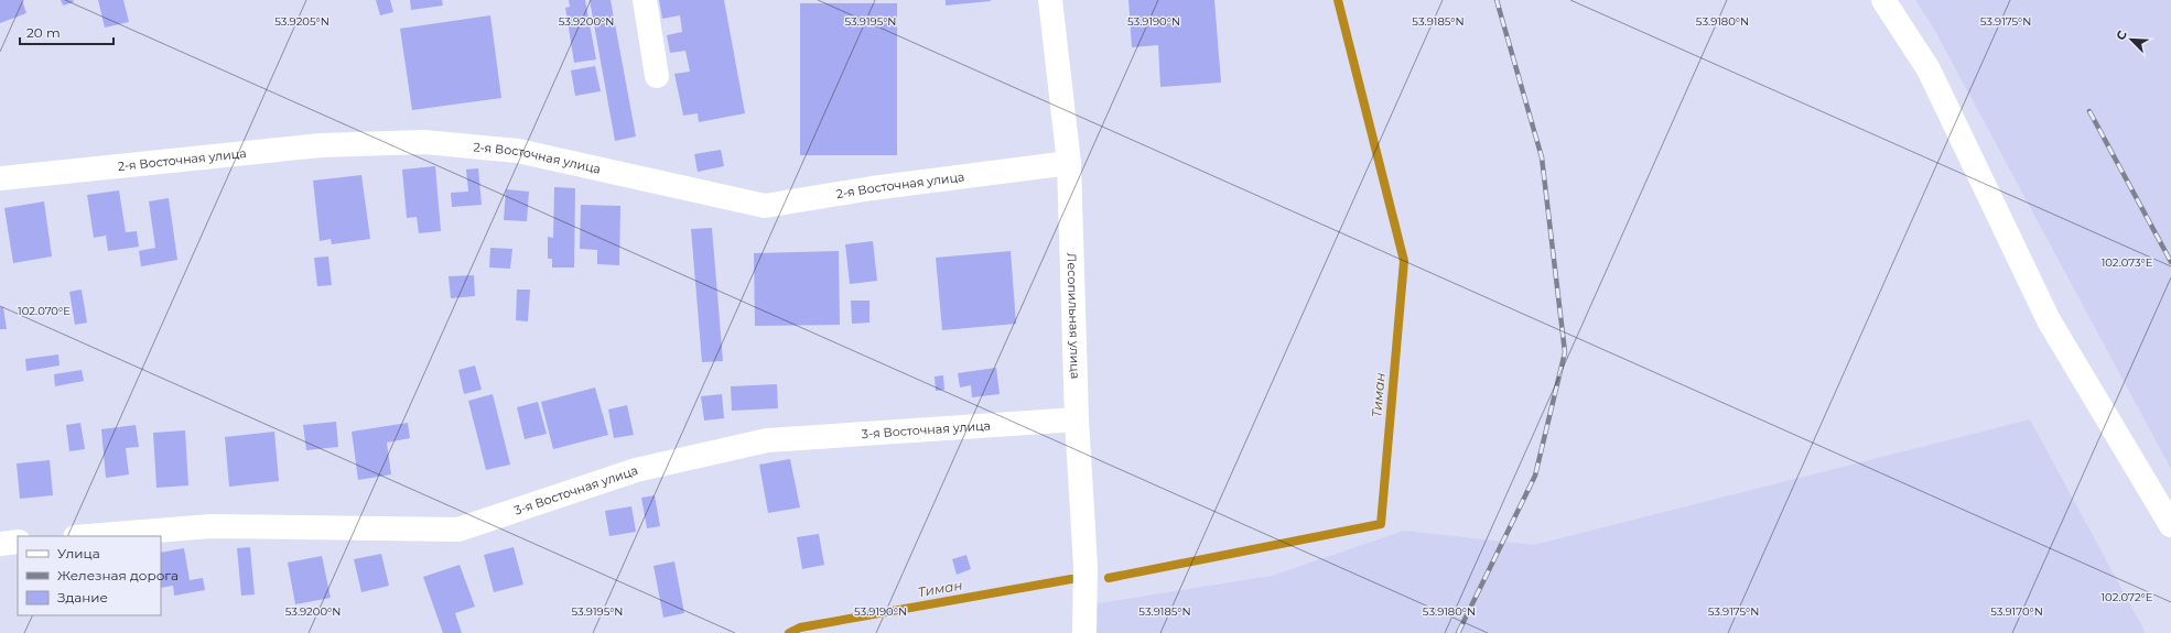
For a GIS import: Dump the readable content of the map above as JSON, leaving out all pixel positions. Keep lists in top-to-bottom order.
{
  "streets": {
    "street": ["2-я Восточная улица", "Лесопильная улица", "3-я Восточная улица"]
  },
  "crossings": [
    ["2-я Восточная улица", "Лесопильная улица"],
    ["Лесопильная улица", "3-я Восточная улица"]
  ],
  "water": ["Тиман"],
  "legend": ["Улица", "Железная дорога", "Здание"],
  "scale_bar": "20 m",
  "north": "top left",
  "coordinates": [
    "53.9205°N",
    "53.9200°N",
    "53.9195°N",
    "53.9190°N",
    "53.9185°N",
    "53.9180°N",
    "53.9175°N",
    "102.073°E",
    "102.070°E",
    "102.072°E",
    "53.9170°N"
  ]
}
